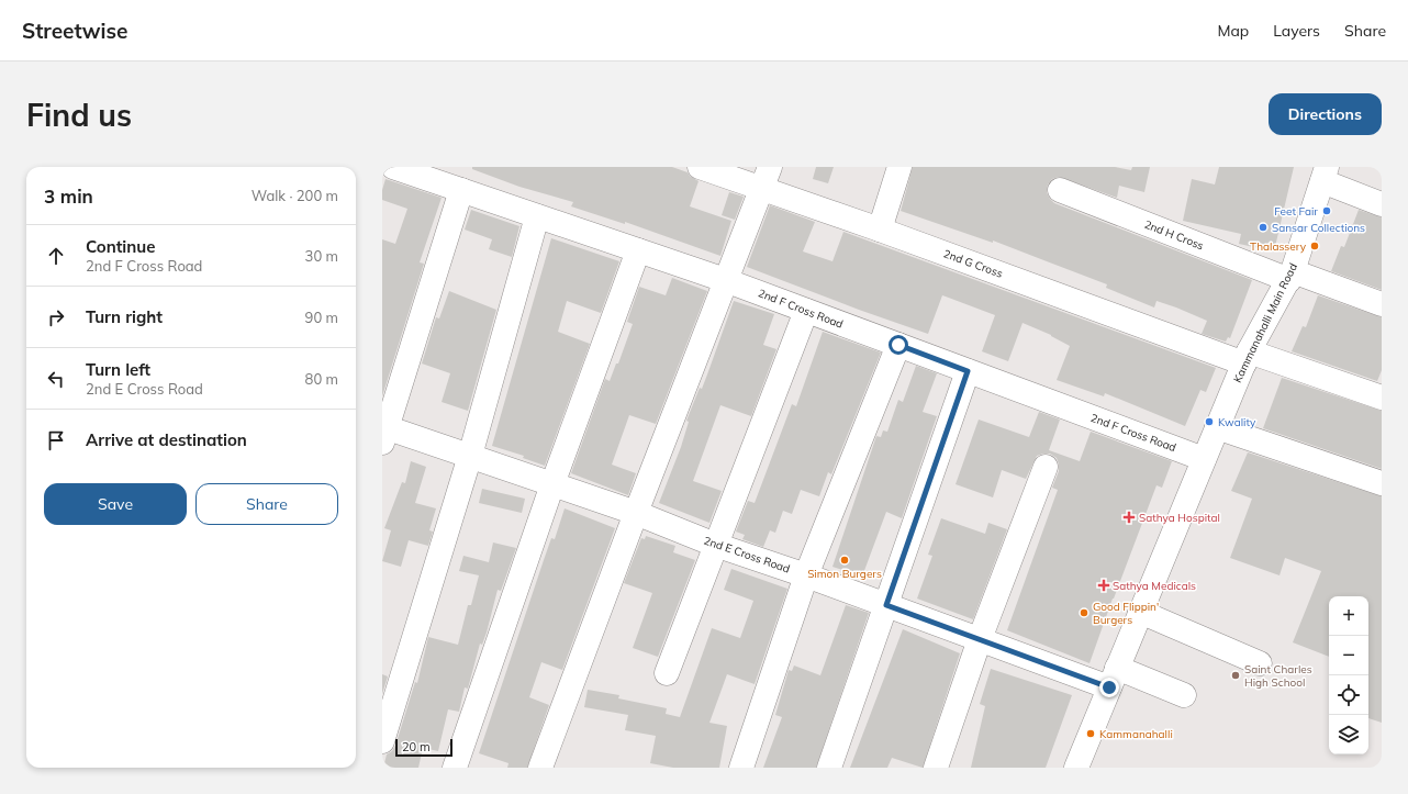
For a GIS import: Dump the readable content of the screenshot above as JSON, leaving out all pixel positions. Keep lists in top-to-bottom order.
{
  "streets": {
    "street": [
      "2nd H Cross",
      "2nd G Cross",
      "2nd F Cross Road",
      "Kammanahalli Main Road",
      "2nd E Cross Road"
    ]
  },
  "crossings": [
    ["2nd H Cross", "Kammanahalli Main Road"],
    ["2nd G Cross", "Kammanahalli Main Road"],
    ["2nd F Cross Road", "Kammanahalli Main Road"],
    ["Kammanahalli Main Road", "2nd E Cross Road"]
  ],
  "places": {
    "other": [
      "Feet Fair",
      "Sansar Collections",
      "Thalassery",
      "Kwality",
      "Simon Burgers",
      "Good Flippin' Burgers",
      "Saint Charles High School",
      "Kammanahalli"
    ],
    "health": ["Sathya Hospital", "Sathya Medicals"]
  },
  "scale_bar": "20 m",
  "page": {
    "header": "Streetwise",
    "nav": ["Map", "Layers", "Share"],
    "buttons": [
      "Directions",
      ["Save", "Share"]
    ],
    "title": "Find us",
    "heading": ["3 min", "Walk · 200 m"],
    "list": [
      ["Continue", "2nd F Cross Road", "30 m"],
      ["Turn right", "90 m"],
      ["Turn left", "2nd E Cross Road", "80 m"],
      "Arrive at destination"
    ],
    "map_buttons": ["+", "−"],
    "scale": "20 m"
  }
}
